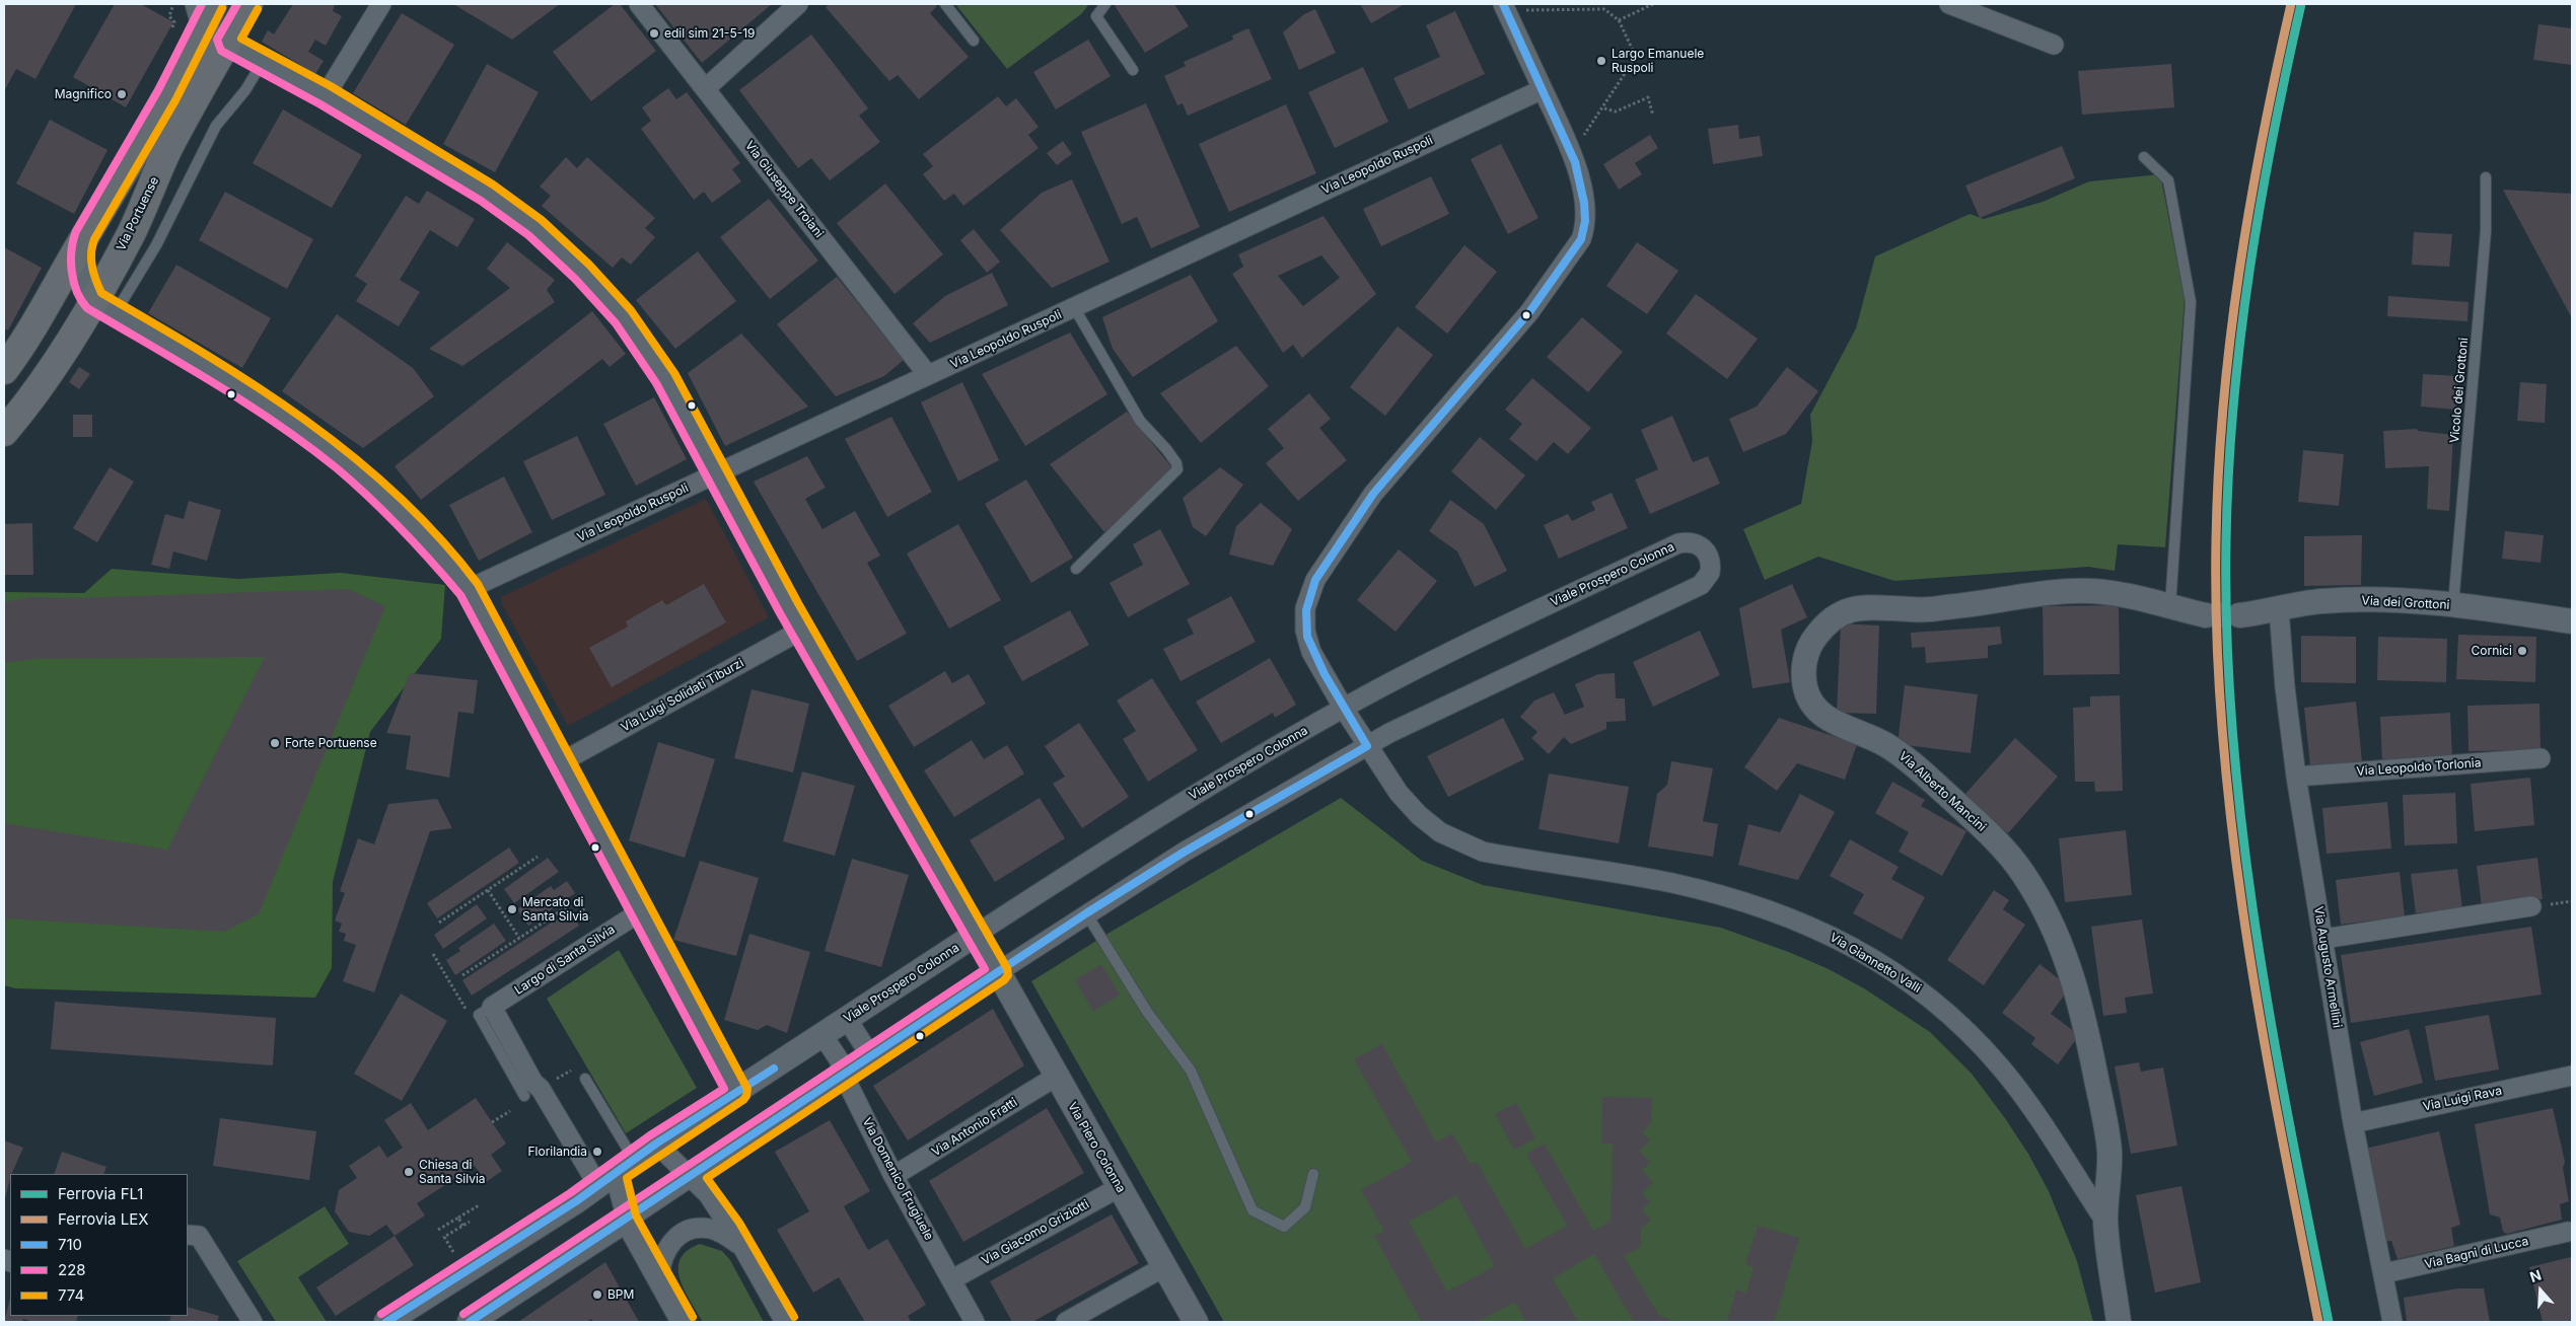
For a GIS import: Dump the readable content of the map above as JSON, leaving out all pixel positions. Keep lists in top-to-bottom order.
{
  "streets": {
    "main road": ["Via Portuense"],
    "street": [
      "Via Leopoldo Ruspoli",
      "Via Giuseppe Troiani",
      "Viale Prospero Colonna",
      "Via dei Grottoni",
      "Via Luigi Solidati Tiburzi",
      "Via Leopoldo Torlonia",
      "Via Alberto Mancini",
      "Largo di Santa Silvia",
      "Via Giannetto Valli",
      "Via Augusto Armellini",
      "Via Luigi Rava",
      "Via Antonio Fratti",
      "Via Piero Colonna",
      "Via Domenico Frugiuele",
      "Via Giacomo Griziotti",
      "Via Bagni di Lucca"
    ],
    "lane": ["Vicolo dei Grottoni"]
  },
  "crossings": [
    ["Via Leopoldo Ruspoli", "Via Giuseppe Troiani"],
    ["Via Leopoldo Ruspoli", "Via Giannetto Valli"],
    ["Vicolo dei Grottoni", "Via dei Grottoni"],
    ["Viale Prospero Colonna", "Via Giannetto Valli"],
    ["Viale Prospero Colonna", "Via Piero Colonna"],
    ["Viale Prospero Colonna", "Via Domenico Frugiuele"],
    ["Via dei Grottoni", "Via Augusto Armellini"],
    ["Via Leopoldo Torlonia", "Via Augusto Armellini"],
    ["Via Alberto Mancini", "Via Giannetto Valli"],
    ["Via Augusto Armellini", "Via Luigi Rava"],
    ["Via Augusto Armellini", "Via Bagni di Lucca"],
    ["Via Antonio Fratti", "Via Piero Colonna"],
    ["Via Antonio Fratti", "Via Domenico Frugiuele"],
    ["Via Piero Colonna", "Via Giacomo Griziotti"],
    ["Via Domenico Frugiuele", "Via Giacomo Griziotti"]
  ],
  "places": [
    "edil sim 21-5-19",
    "Largo Emanuele Ruspoli",
    "Magnifico",
    "Cornici",
    "Forte Portuense",
    "Mercato di Santa Silvia",
    "Florilandia",
    "Chiesa di Santa Silvia",
    "BPM"
  ],
  "lines": [
    "rail line FL1",
    "rail line LEX",
    "transit line 710",
    "transit line 228",
    "transit line 774"
  ],
  "legend": [
    "Ferrovia FL1",
    "Ferrovia LEX",
    "710",
    "228",
    "774"
  ],
  "north": "top"
}
